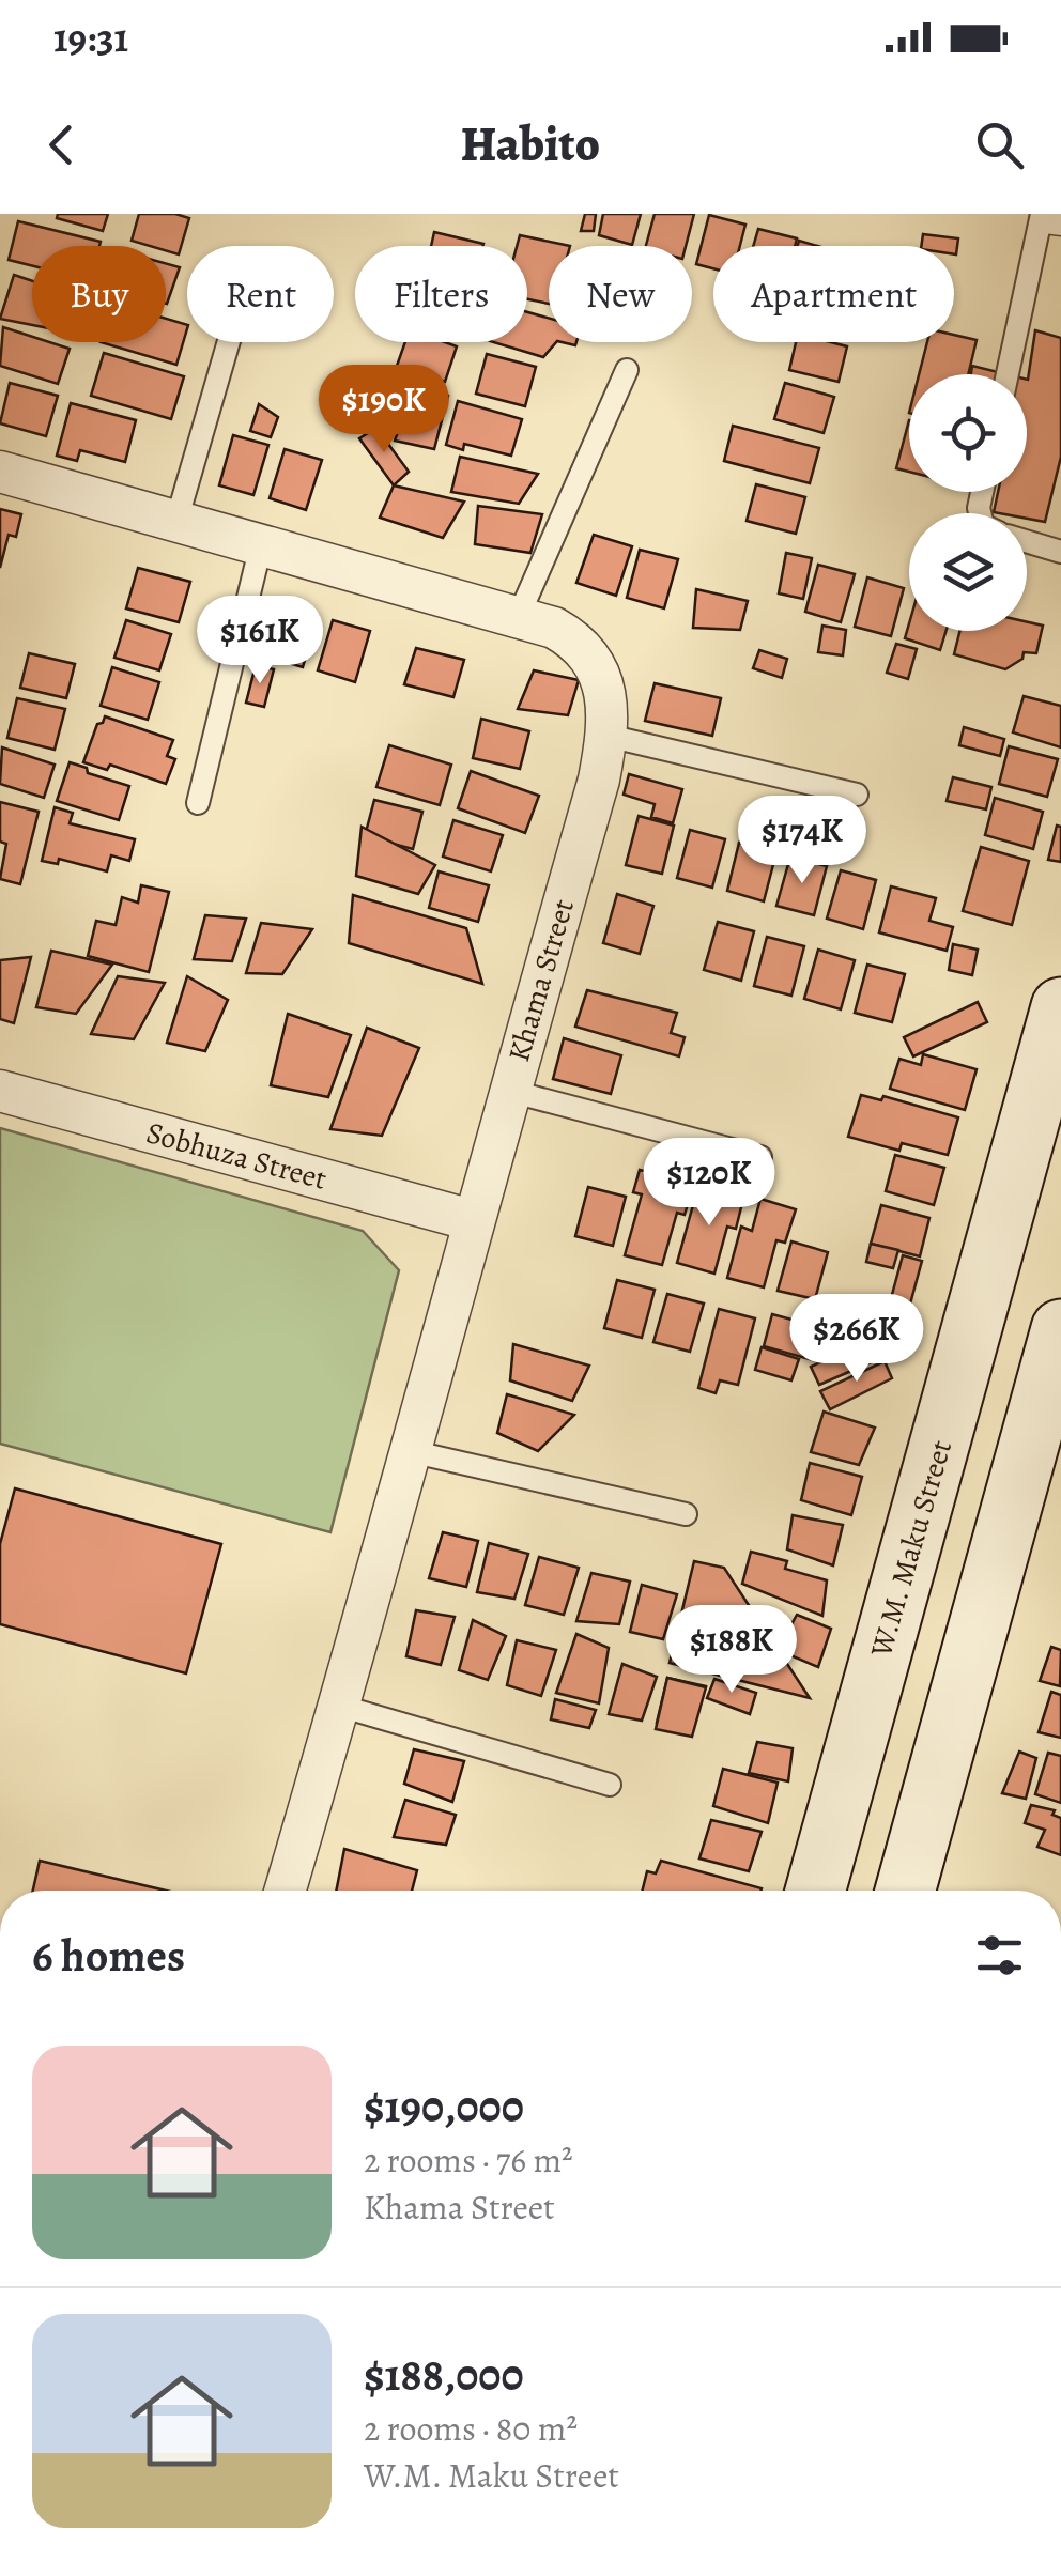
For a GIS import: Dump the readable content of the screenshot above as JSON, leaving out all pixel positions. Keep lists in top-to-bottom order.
{
  "streets": {
    "street": ["Khama Street", "Sobhuza Street", "W.M. Maku Street"]
  },
  "crossings": [
    ["Khama Street", "Sobhuza Street"]
  ],
  "page": {
    "status": "19:31",
    "header": "Habito",
    "chip": [
      "Buy",
      "Rent",
      "Filters",
      "New",
      "Apartment"
    ],
    "price": [
      "$190K",
      "$161K",
      "$174K",
      "$120K",
      "$266K",
      "$188K"
    ],
    "heading": "6 homes",
    "list": [
      {
        "name": "$190,000",
        "note": "2 rooms · 76 m² · Khama Street"
      },
      {
        "name": "$188,000",
        "note": "2 rooms · 80 m² · W.M. Maku Street"
      }
    ]
  }
}
